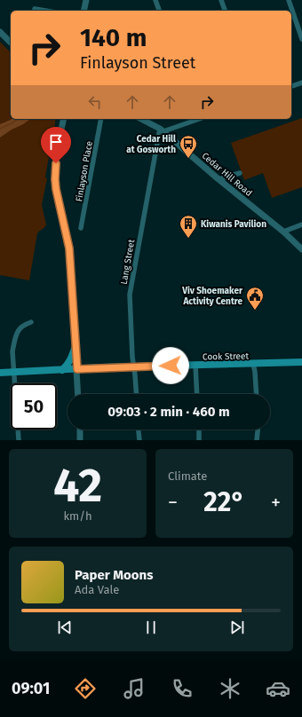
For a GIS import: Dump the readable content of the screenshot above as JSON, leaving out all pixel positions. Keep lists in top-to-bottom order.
{
  "streets": {
    "main road": ["Cook Street"],
    "street": ["Finlayson Place", "Cedar Hill Road", "Lang Street"]
  },
  "crossings": [
    ["Cedar Hill Road", "Lang Street"],
    ["Lang Street", "Cook Street"]
  ],
  "places": {
    "bus stop": ["Cedar Hill at Gosworth"],
    "building": ["Kiwanis Pavilion"],
    "public building": ["Viv Shoemaker Activity Centre"]
  },
  "page": {
    "turn": ["140 m", "Finlayson Street"],
    "limit": "50",
    "trip": "09:03 · 2 min · 460 m",
    "tile": [
      ["42", "km/h"],
      "Climate"
    ],
    "heat": ["−", "22°", "+"],
    "song": ["Paper Moons", "Ada Vale"],
    "tabs": "09:01"
  }
}
